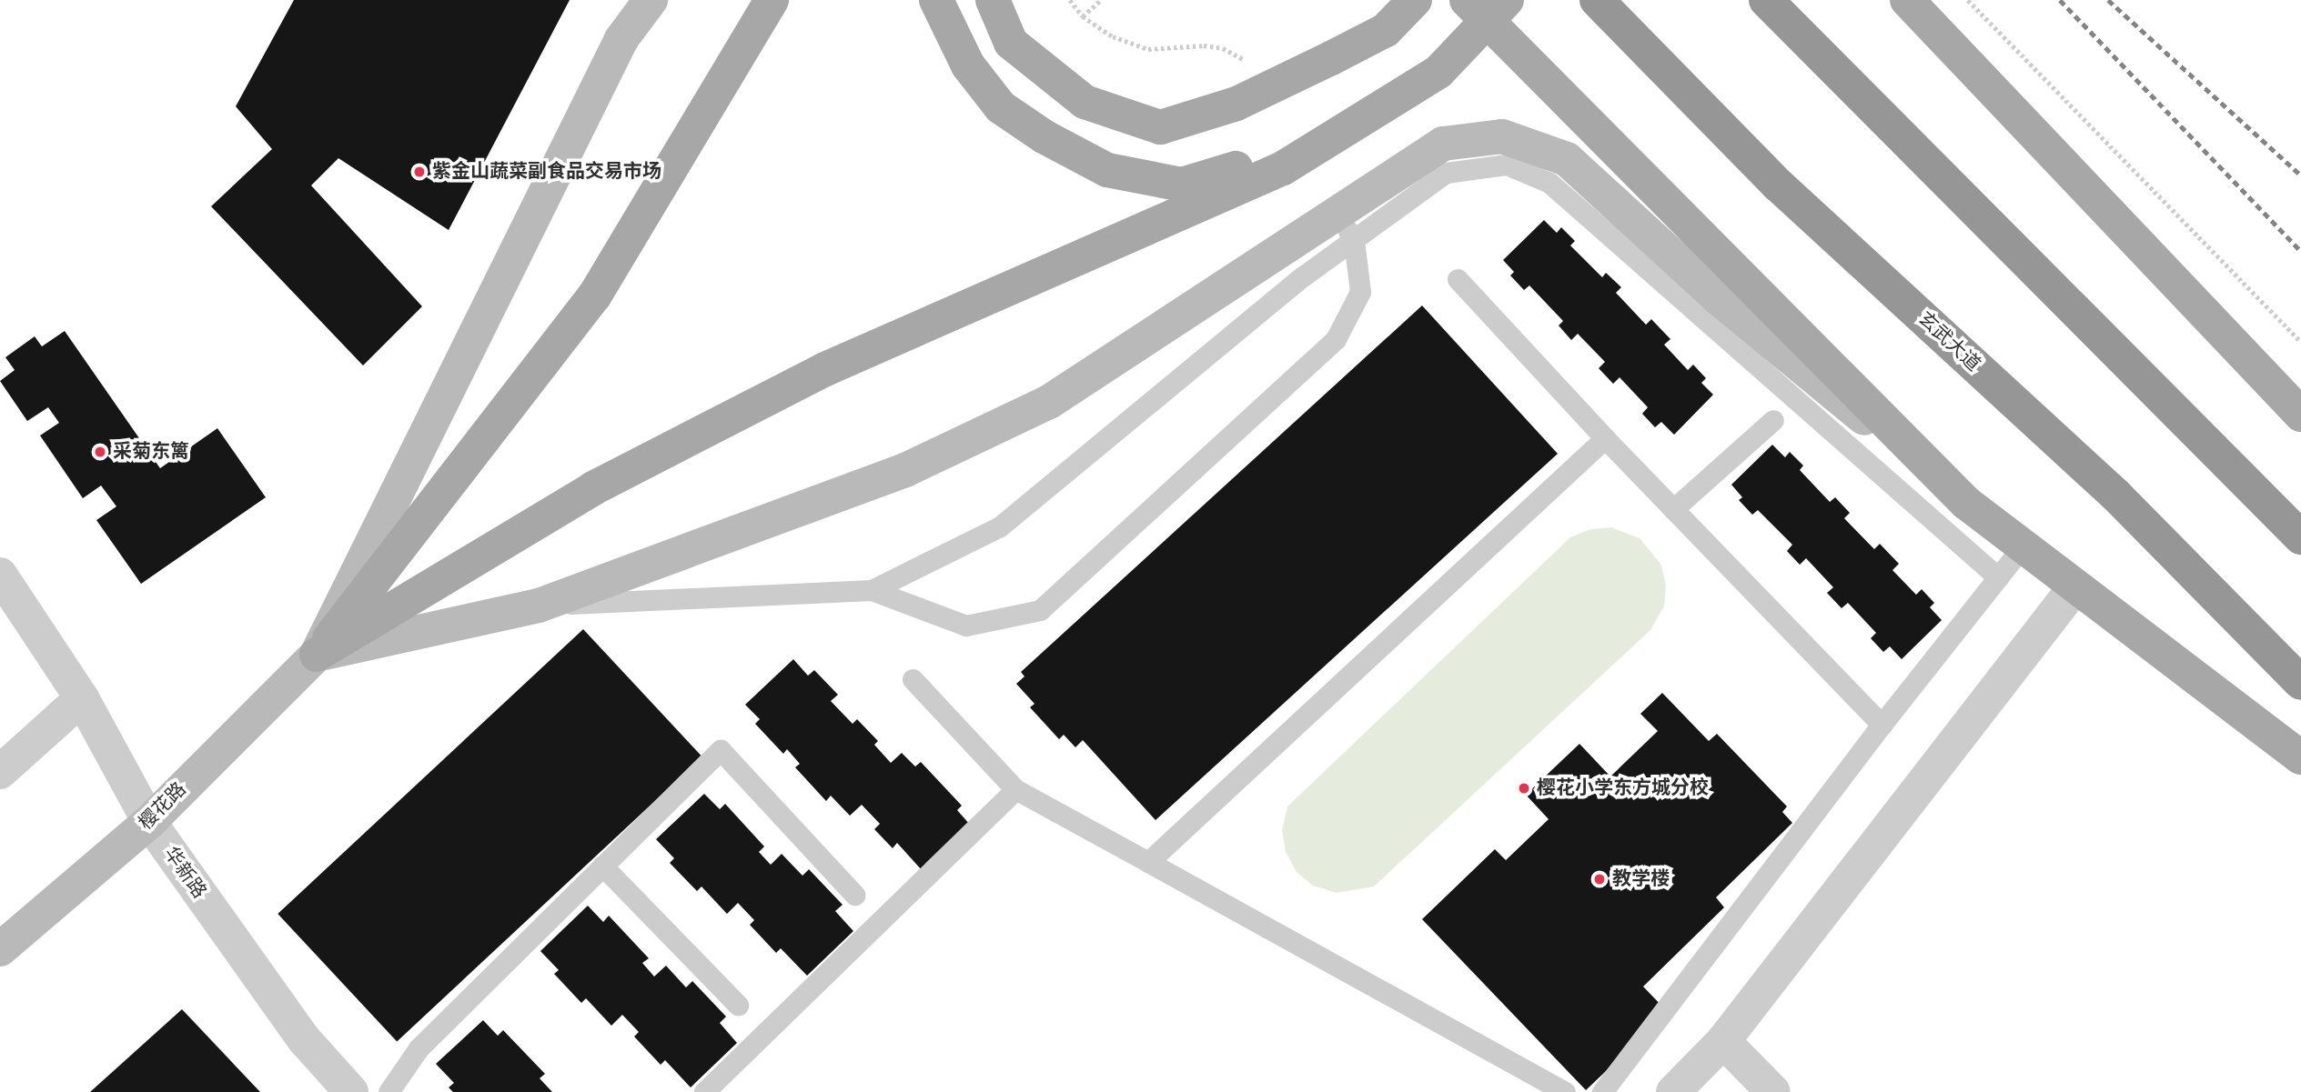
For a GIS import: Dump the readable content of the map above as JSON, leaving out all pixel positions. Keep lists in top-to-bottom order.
{
  "streets": {
    "highway": ["玄武大道"],
    "street": ["樱花路", "华新路"]
  },
  "crossings": [
    ["樱花路", "华新路"]
  ],
  "places": [
    "紫金山蔬菜副食品交易市场",
    "采菊东篱",
    "樱花小学东方城分校",
    "教学楼"
  ]
}
